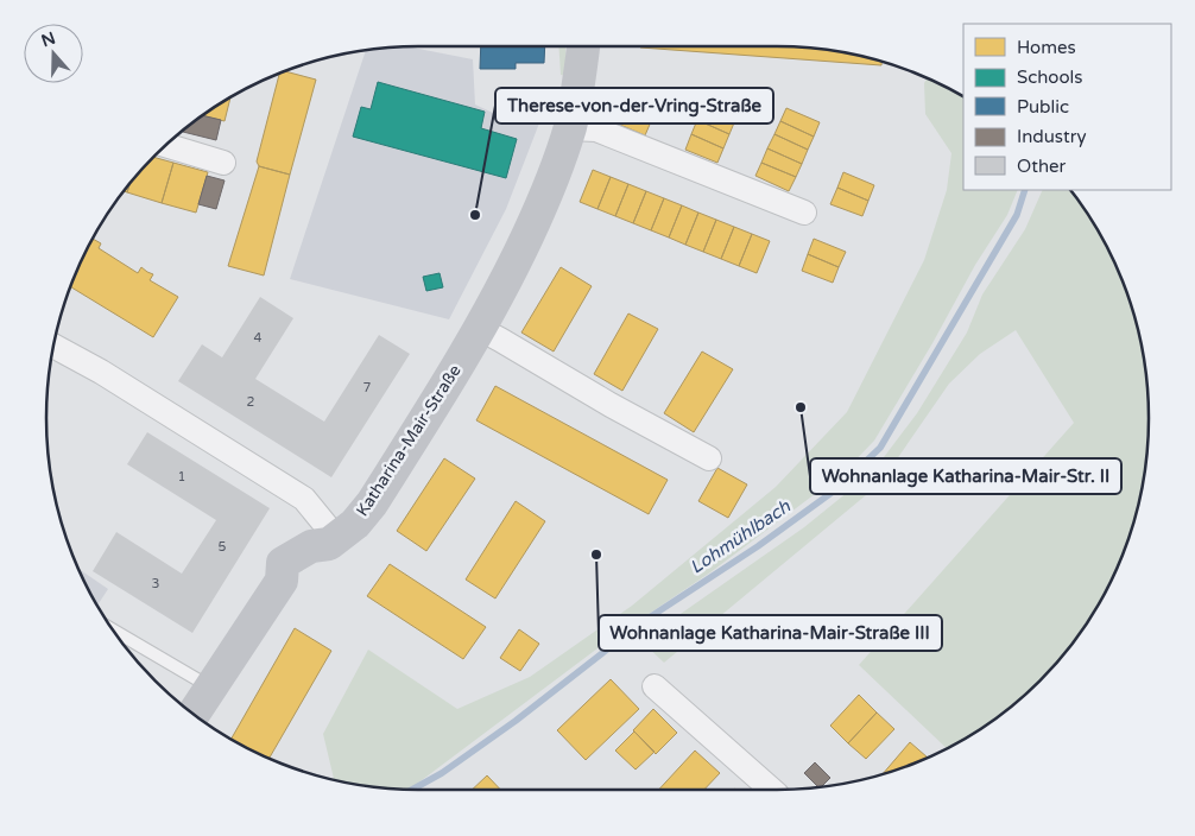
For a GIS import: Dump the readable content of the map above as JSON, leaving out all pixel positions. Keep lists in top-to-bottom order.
{
  "streets": {
    "street": ["Katharina-Mair-Straße"]
  },
  "water": ["Lohmühlbach"],
  "places": ["Therese-von-der-Vring-Straße", "Wohnanlage Katharina-Mair-Str. II", "Wohnanlage Katharina-Mair-Straße III"],
  "house_numbers": [
    "4",
    "7",
    "2",
    "1",
    "5",
    "3"
  ],
  "legend": [
    "Homes",
    "Schools",
    "Public",
    "Industry",
    "Other"
  ],
  "north": "top"
}
